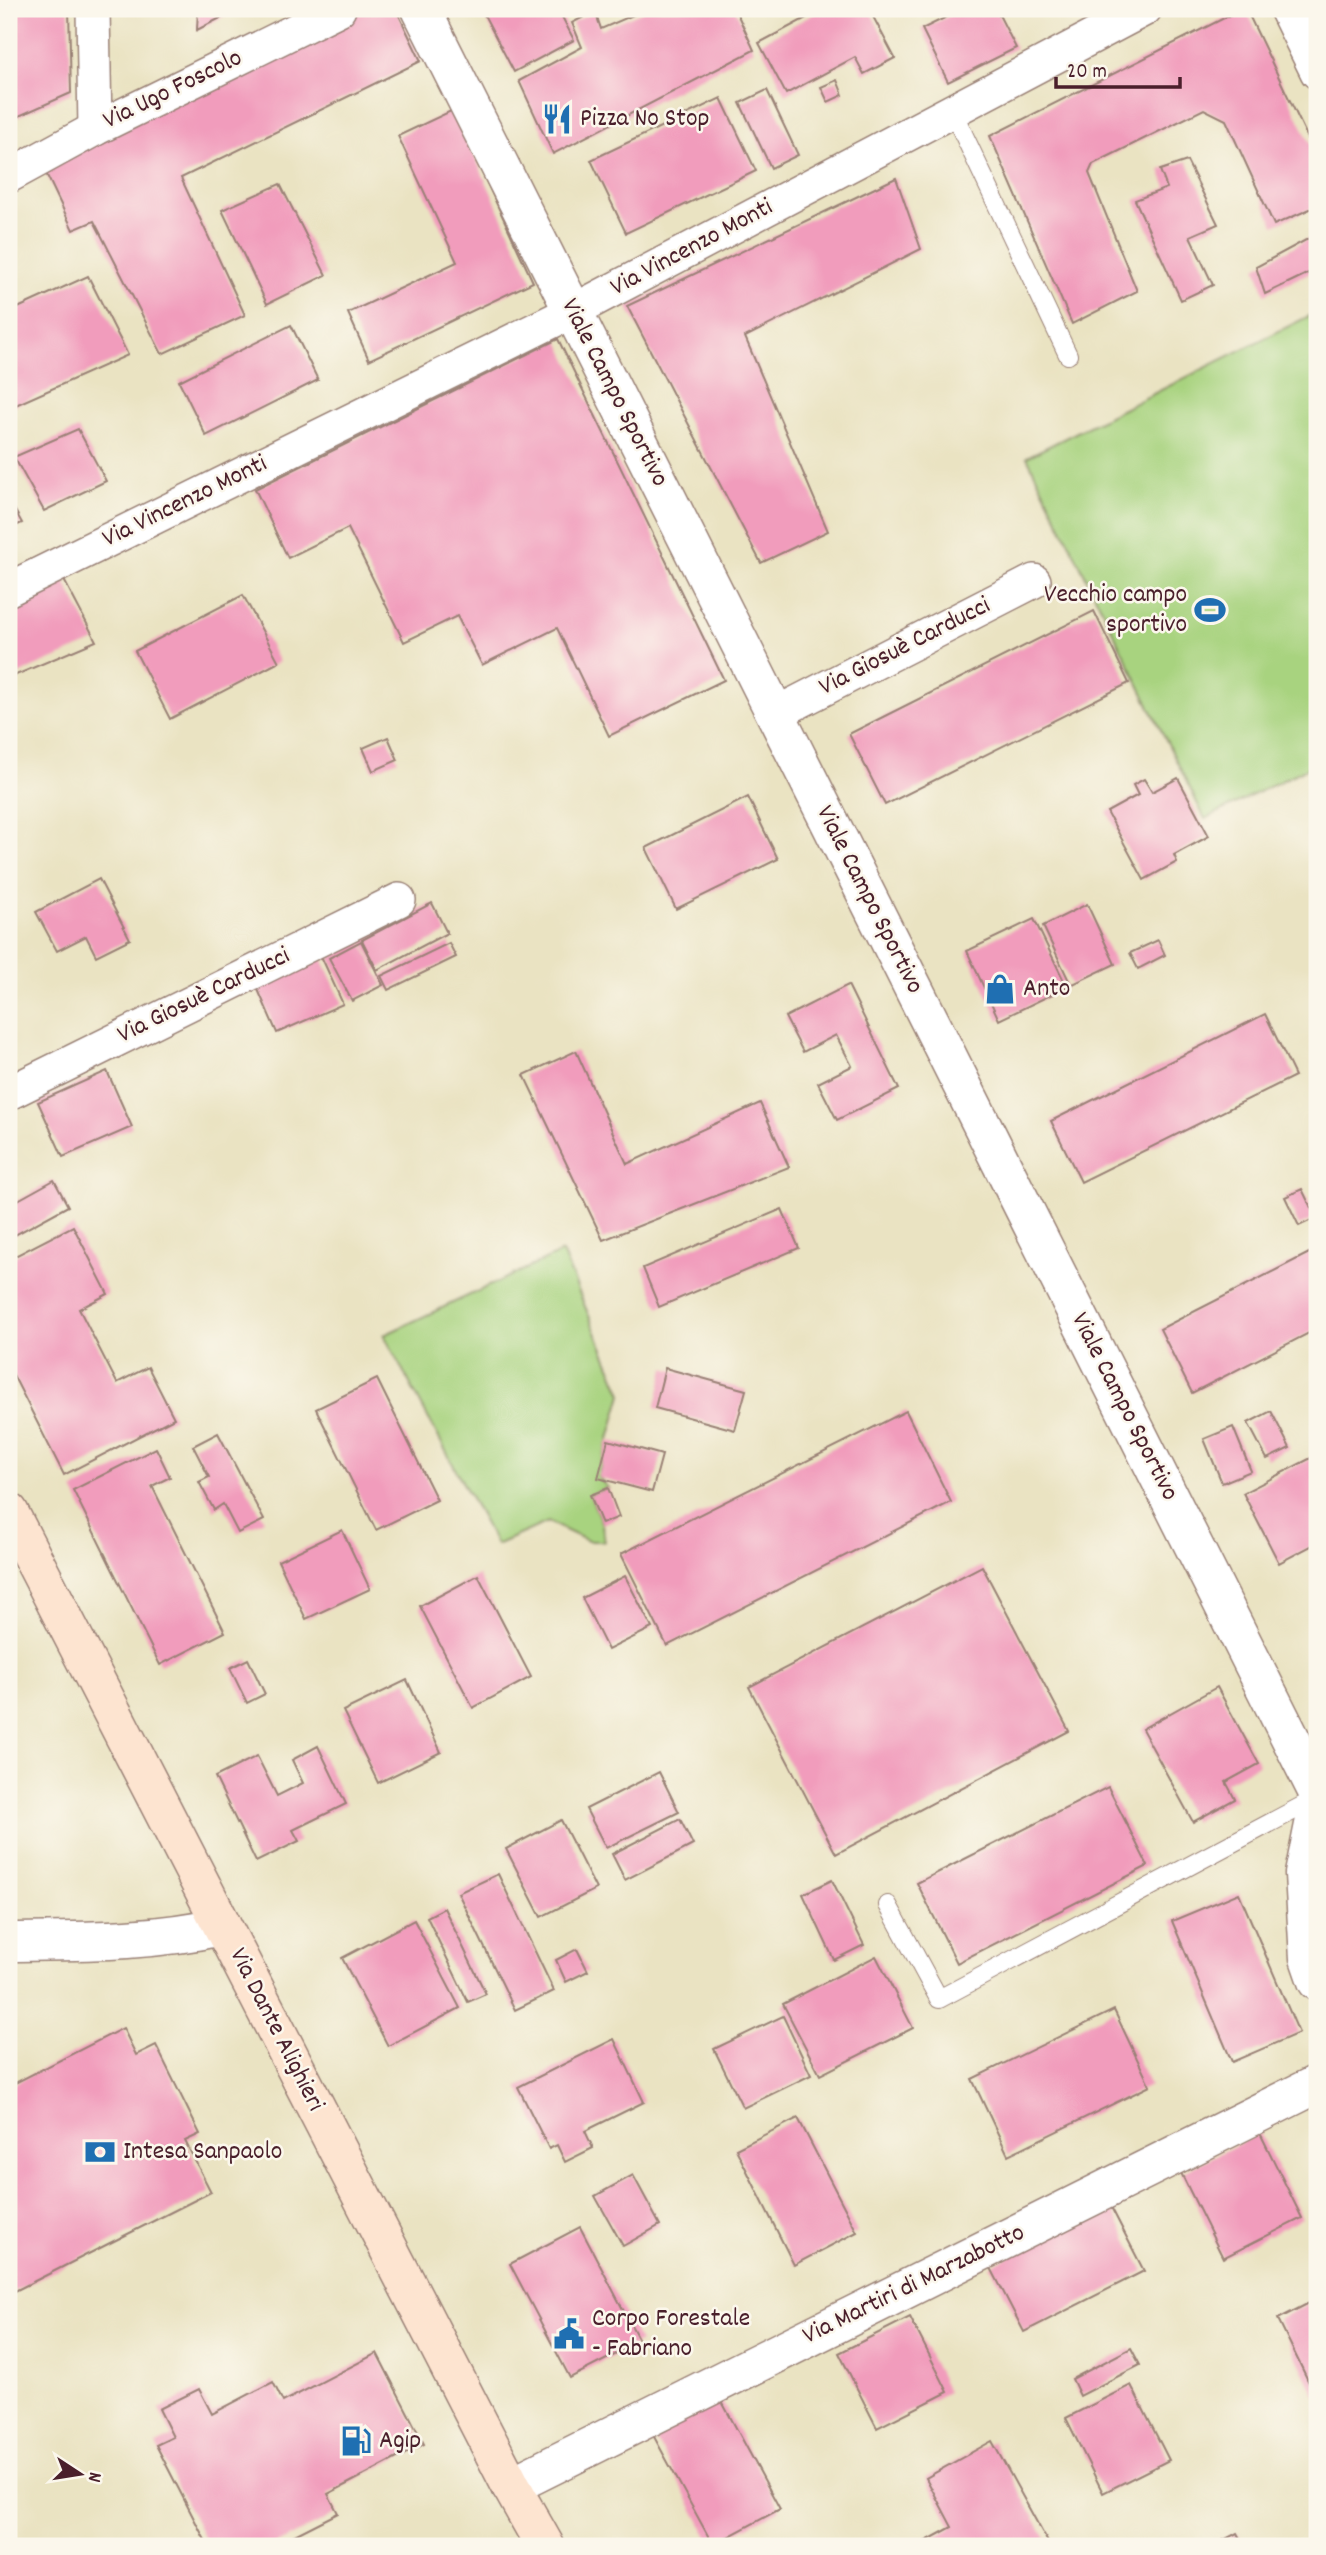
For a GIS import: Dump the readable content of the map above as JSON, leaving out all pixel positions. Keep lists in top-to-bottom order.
{
  "streets": {
    "main road": ["Via Dante Alighieri"],
    "street": [
      "Via Ugo Foscolo",
      "Via Vincenzo Monti",
      "Viale Campo Sportivo",
      "Via Giosuè Carducci",
      "Via Martiri di Marzabotto"
    ]
  },
  "crossings": [
    ["Via Vincenzo Monti", "Viale Campo Sportivo"],
    ["Viale Campo Sportivo", "Via Giosuè Carducci"],
    ["Via Dante Alighieri", "Via Martiri di Marzabotto"]
  ],
  "places": {
    "restaurant": ["Pizza No Stop"],
    "sports": ["Vecchio campo sportivo"],
    "shop": ["Anto"],
    "bank": ["Intesa Sanpaolo"],
    "public building": ["Corpo Forestale - Fabriano"],
    "fuel station": ["Agip"]
  },
  "scale_bar": "20 m",
  "north": "right"
}
